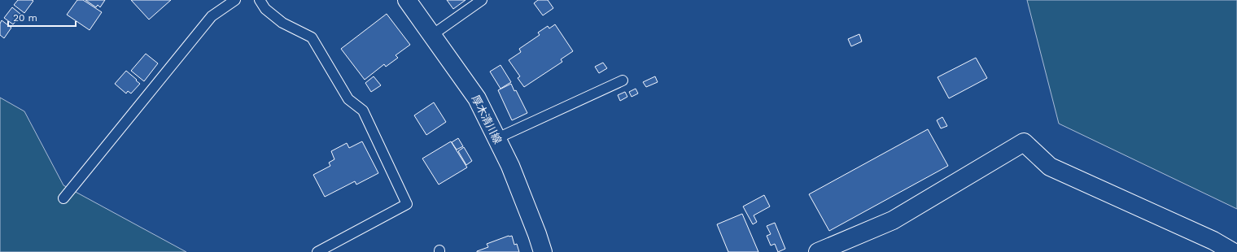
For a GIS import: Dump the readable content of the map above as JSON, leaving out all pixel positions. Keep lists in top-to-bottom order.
{
  "streets": {
    "street": ["厚木清川線"]
  },
  "scale_bar": "20 m"
}
